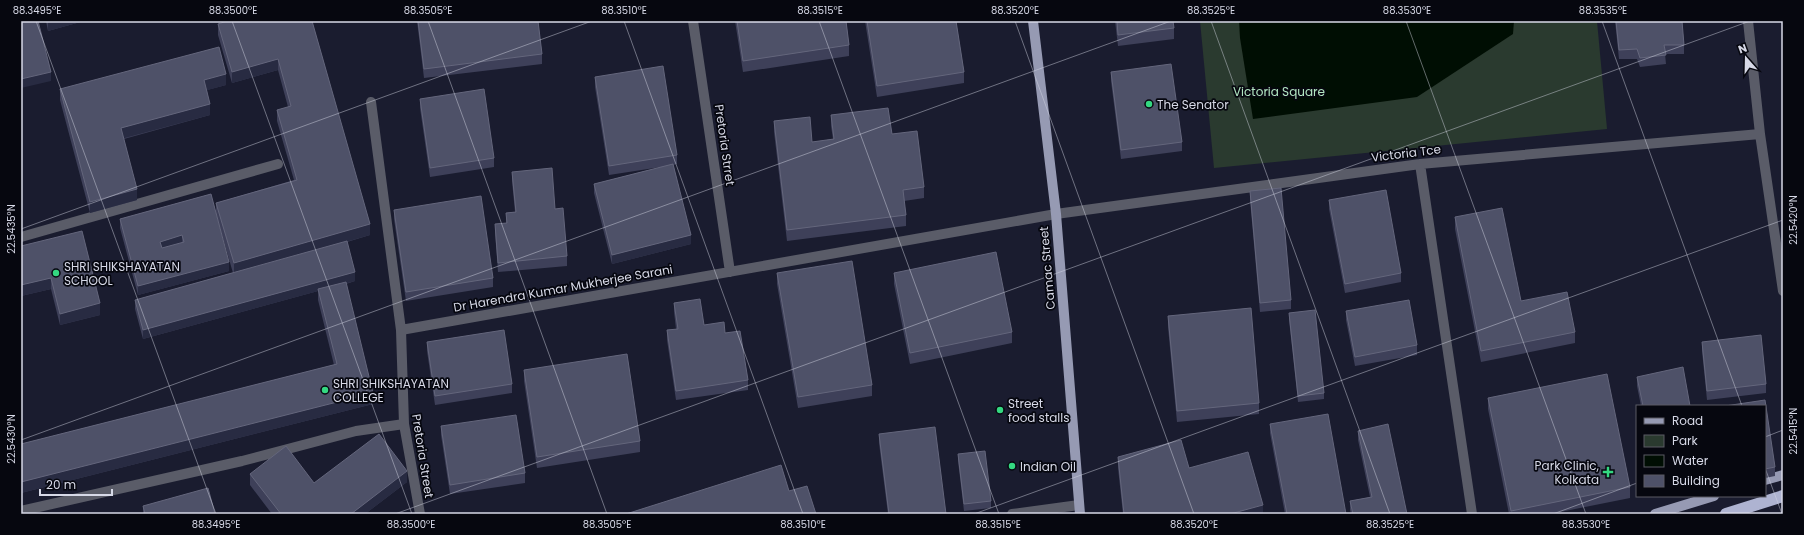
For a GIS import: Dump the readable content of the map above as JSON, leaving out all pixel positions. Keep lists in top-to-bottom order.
{
  "streets": {
    "main road": ["Camac Street"],
    "street": [
      "Pretoria Strret",
      "Victoria Tce",
      "Dr Harendra Kumar Mukherjee Sarani",
      "Pretoria Street"
    ]
  },
  "crossings": [
    ["Pretoria Strret", "Victoria Tce"],
    ["Pretoria Strret", "Dr Harendra Kumar Mukherjee Sarani"],
    ["Victoria Tce", "Camac Street"],
    ["Victoria Tce", "Dr Harendra Kumar Mukherjee Sarani"],
    ["Dr Harendra Kumar Mukherjee Sarani", "Pretoria Street"]
  ],
  "parks": ["Victoria Square"],
  "places": {
    "other": [
      "The Senator",
      "SHRI SHIKSHAYATAN SCHOOL",
      "SHRI SHIKSHAYATAN COLLEGE",
      "Street food stalls",
      "Indian Oil"
    ],
    "health": ["Park Clinic, Kolkata"]
  },
  "legend": [
    "Road",
    "Park",
    "Water",
    "Building"
  ],
  "scale_bar": "20 m",
  "north": "top",
  "coordinates": [
    "88.3495°E",
    "88.3500°E",
    "88.3505°E",
    "88.3510°E",
    "88.3515°E",
    "88.3520°E",
    "88.3525°E",
    "88.3530°E",
    "88.3535°E",
    "22.5420°N",
    "22.5435°N",
    "22.5415°N",
    "22.5430°N"
  ]
}
